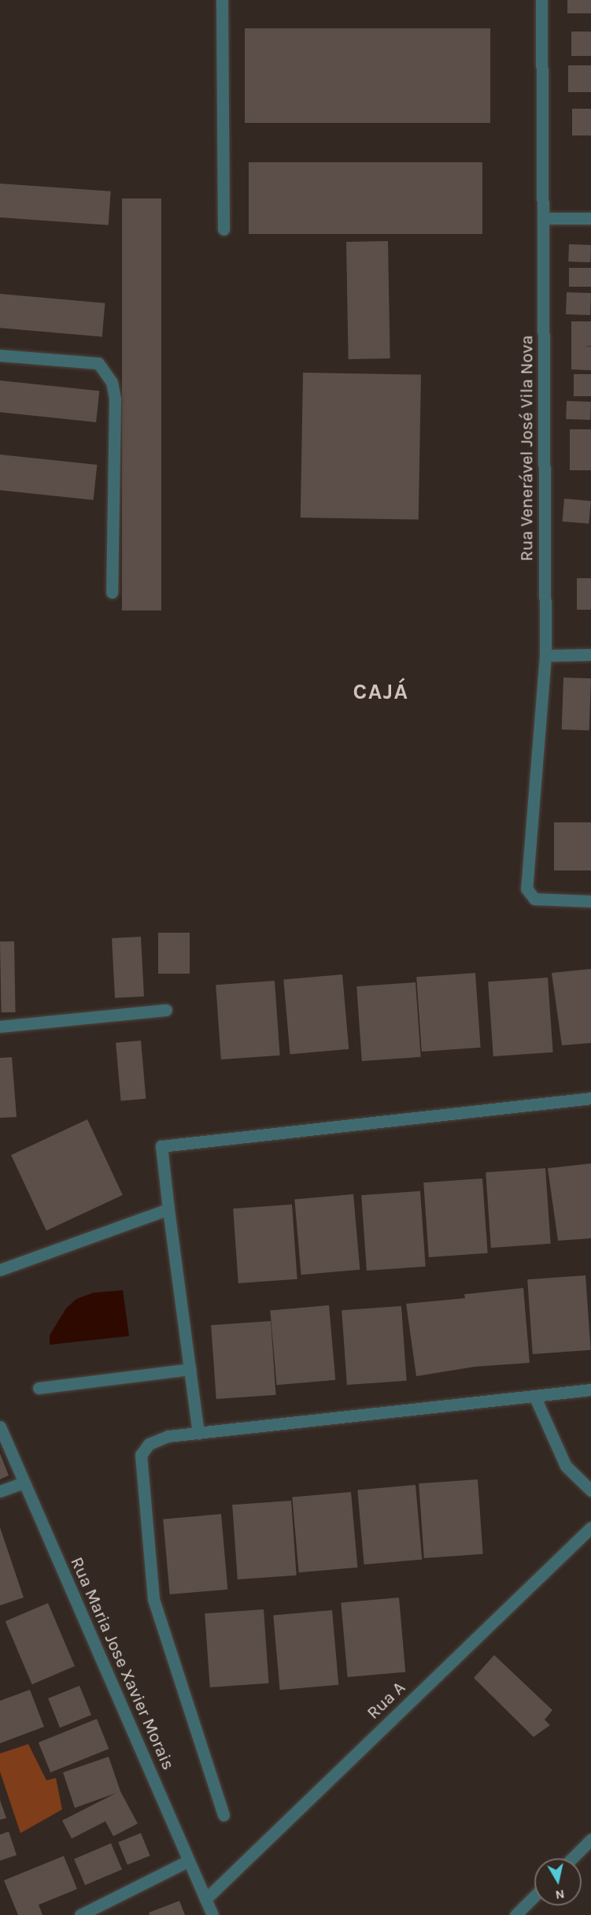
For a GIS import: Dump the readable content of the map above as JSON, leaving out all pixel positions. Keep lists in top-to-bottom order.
{
  "streets": {
    "street": ["Rua Venerável José Vila Nova", "Rua Maria Jose Xavier Morais", "Rua A"]
  },
  "crossings": [
    ["Rua Maria Jose Xavier Morais", "Rua A"]
  ],
  "districts": ["CAJÁ"],
  "north": "bottom"
}
